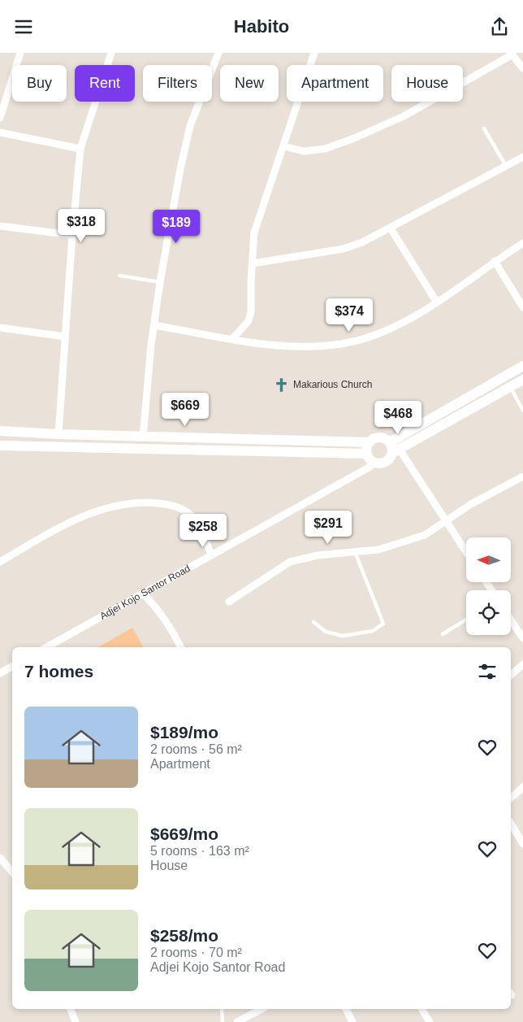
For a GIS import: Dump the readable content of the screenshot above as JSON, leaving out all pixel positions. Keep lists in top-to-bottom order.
{
  "streets": {
    "street": ["Adjei Kojo Santor Road"]
  },
  "places": {
    "church": ["Makarious Church"]
  },
  "north": "left",
  "page": {
    "header": "Habito",
    "chip": [
      "Buy",
      "Rent",
      "Filters",
      "New",
      "Apartment",
      "House"
    ],
    "price": [
      "$318",
      "$189",
      "$374",
      "$669",
      "$468",
      "$291",
      "$258"
    ],
    "heading": "7 homes",
    "list": [
      {
        "name": "$189/mo",
        "note": "2 rooms · 56 m² · Apartment"
      },
      {
        "name": "$669/mo",
        "note": "5 rooms · 163 m² · House"
      },
      {
        "name": "$258/mo",
        "note": "2 rooms · 70 m² · Adjei Kojo Santor Road"
      }
    ]
  }
}
